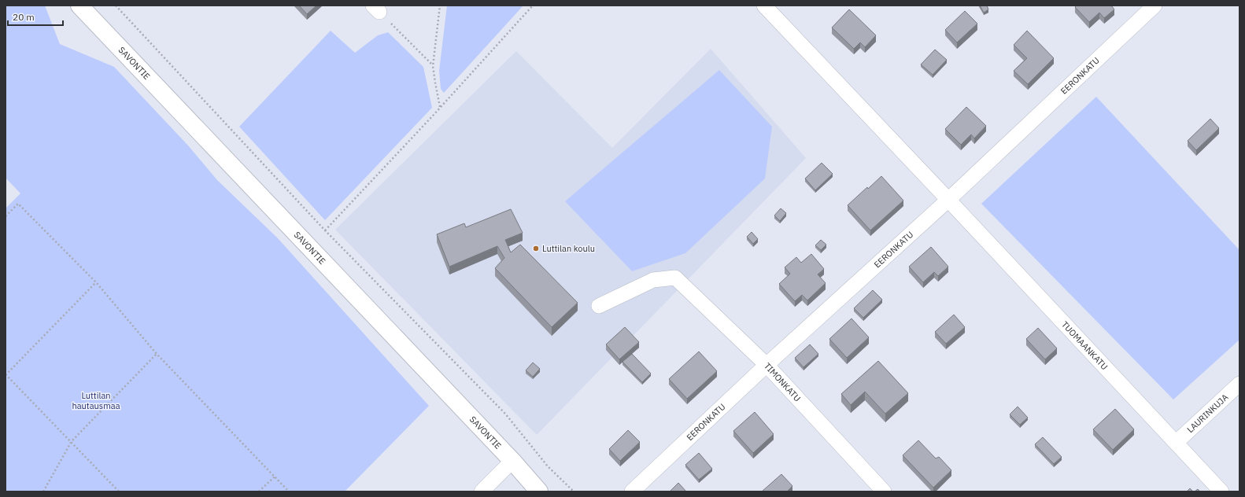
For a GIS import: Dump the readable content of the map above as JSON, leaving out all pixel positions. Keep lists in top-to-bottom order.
{
  "streets": {
    "street": [
      "SAVONTIE",
      "EERONKATU",
      "TUOMAANKATU",
      "TIMONKATU",
      "LAURINKUJA"
    ]
  },
  "crossings": [
    ["EERONKATU", "TUOMAANKATU"],
    ["EERONKATU", "TIMONKATU"],
    ["TUOMAANKATU", "LAURINKUJA"]
  ],
  "parks": ["Luttilan hautausmaa"],
  "places": ["Luttilan koulu"],
  "scale_bar": "20 m"
}
